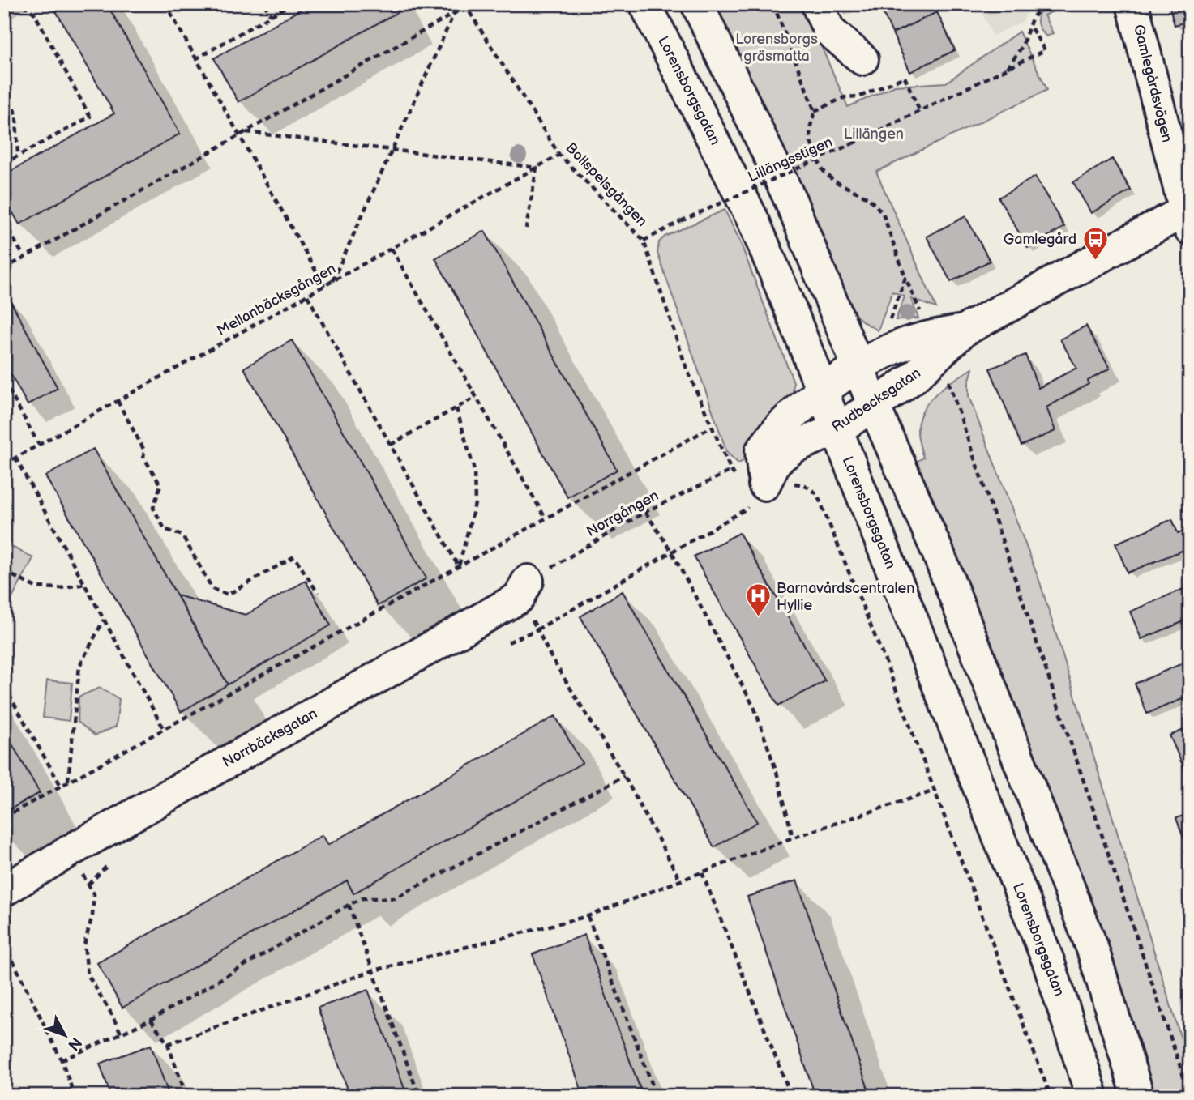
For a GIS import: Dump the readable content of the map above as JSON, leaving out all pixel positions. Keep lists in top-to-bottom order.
{
  "streets": {
    "main road": [
      "Gamlegårdsvägen",
      "Lorensborgsgatan",
      "Rudbecksgatan",
      "Norrbäcksgatan"
    ],
    "path": [
      "Lillängsstigen",
      "Bollspelsgången",
      "Mellanbäcksgången",
      "Norrgången"
    ]
  },
  "crossings": [
    ["Gamlegårdsvägen", "Rudbecksgatan"],
    ["Lorensborgsgatan", "Rudbecksgatan"],
    ["Lillängsstigen", "Bollspelsgången"],
    ["Bollspelsgången", "Mellanbäcksgången"],
    ["Bollspelsgången", "Norrgången"],
    ["Norrgången", "Norrbäcksgatan"]
  ],
  "parks": ["Lorensborgs gräsmatta", "Lillängen"],
  "places": {
    "bus stop": ["Gamlegård"],
    "hospital": ["Barnavårdscentralen Hyllie"]
  },
  "north": "bottom right"
}
